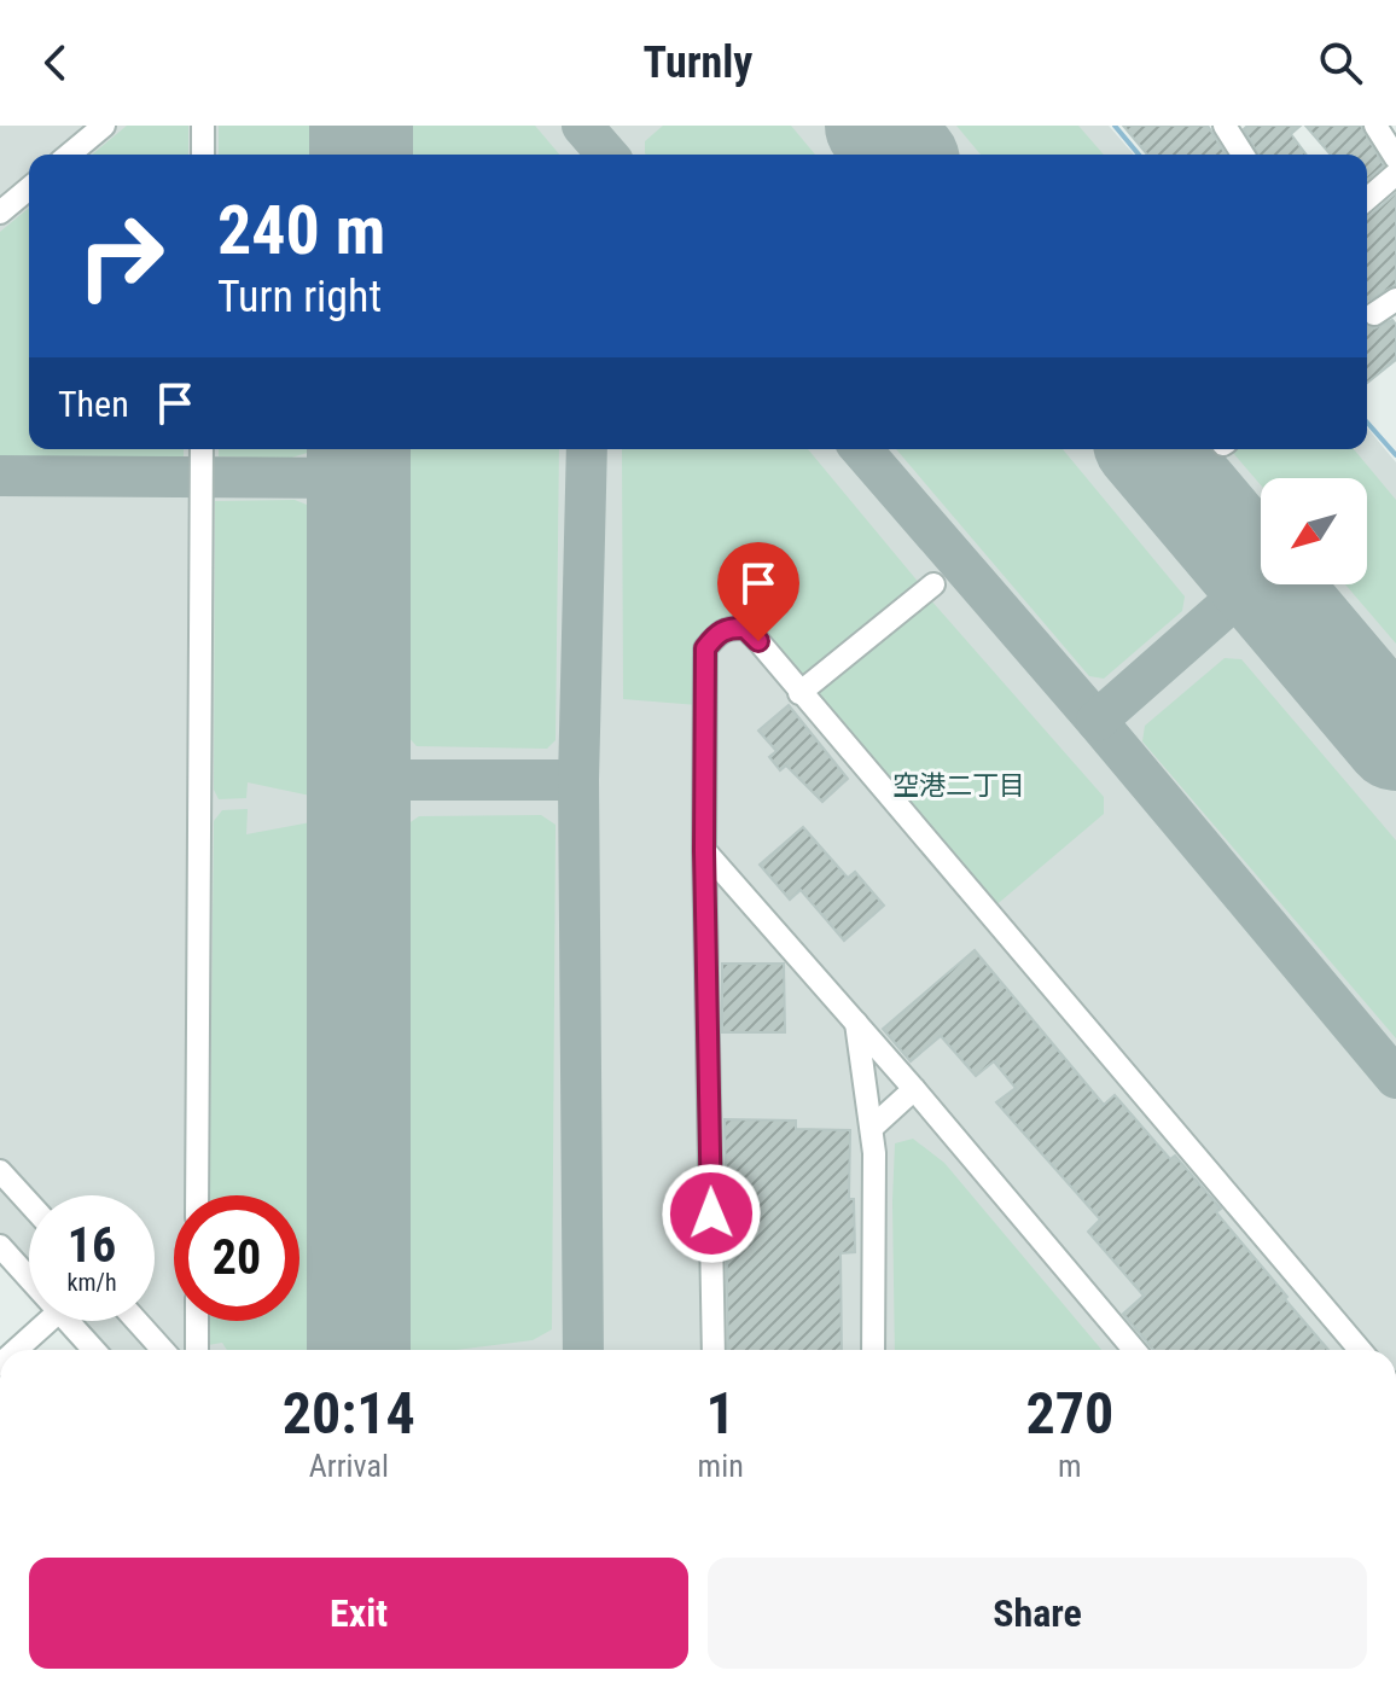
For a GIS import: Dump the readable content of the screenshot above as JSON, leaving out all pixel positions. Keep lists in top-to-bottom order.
{
  "districts": ["空港二丁目"],
  "north": "bottom left",
  "page": {
    "header": "Turnly",
    "turn": ["240 m", "Turn right"],
    "then": "Then",
    "speed": "16 km/h",
    "limit": "20",
    "eta": [
      "20:14",
      "Arrival",
      "1",
      "min",
      "270",
      "m"
    ],
    "buttons": ["Exit", "Share"]
  }
}
